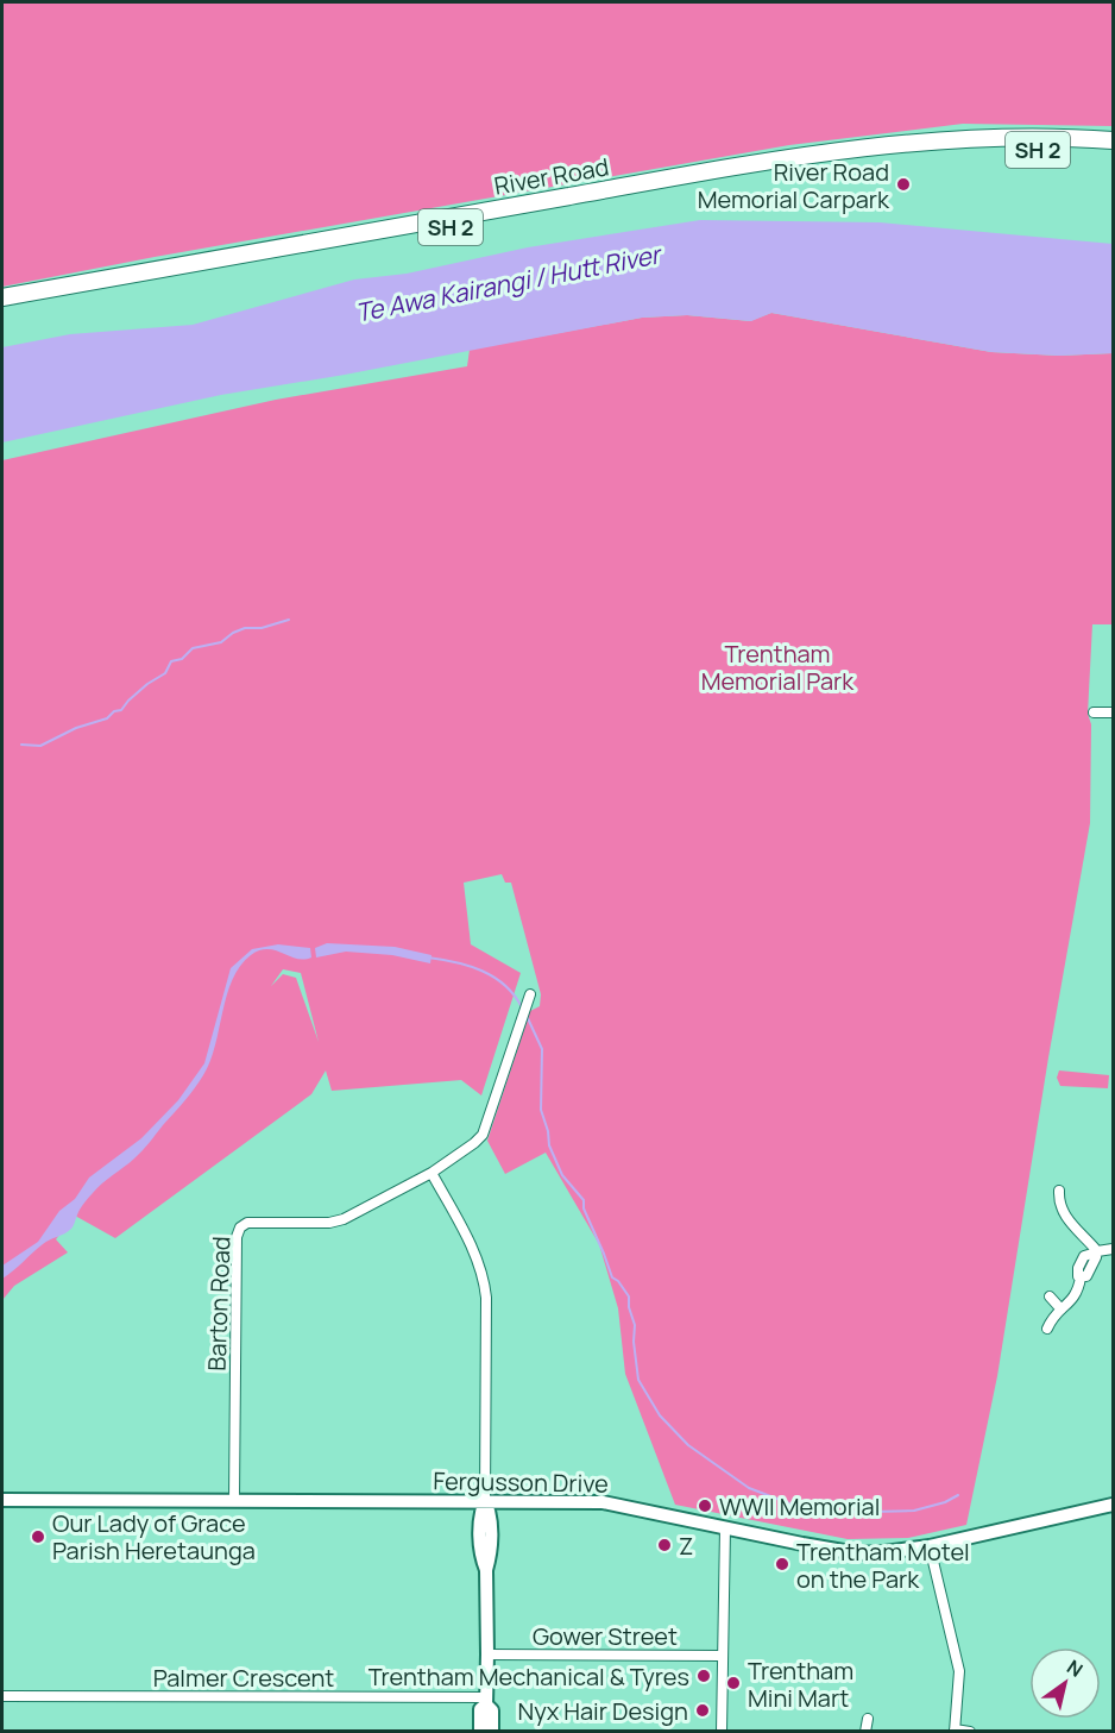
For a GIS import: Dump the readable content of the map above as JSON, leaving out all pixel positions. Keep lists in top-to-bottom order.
{
  "streets": {
    "highway": ["SH 2", "River Road"],
    "main road": ["Fergusson Drive"],
    "street": ["Barton Road", "Gower Street", "Palmer Crescent"]
  },
  "crossings": [
    ["Barton Road", "Fergusson Drive"]
  ],
  "water": ["Te Awa Kairangi / Hutt River"],
  "parks": ["Trentham Memorial Park"],
  "places": [
    "River Road Memorial Carpark",
    "WWII Memorial",
    "Our Lady of Grace Parish Heretaunga",
    "Z",
    "Trentham Motel on the Park",
    "Trentham Mechanical & Tyres",
    "Trentham Mini Mart",
    "Nyx Hair Design"
  ],
  "north": "top right"
}
